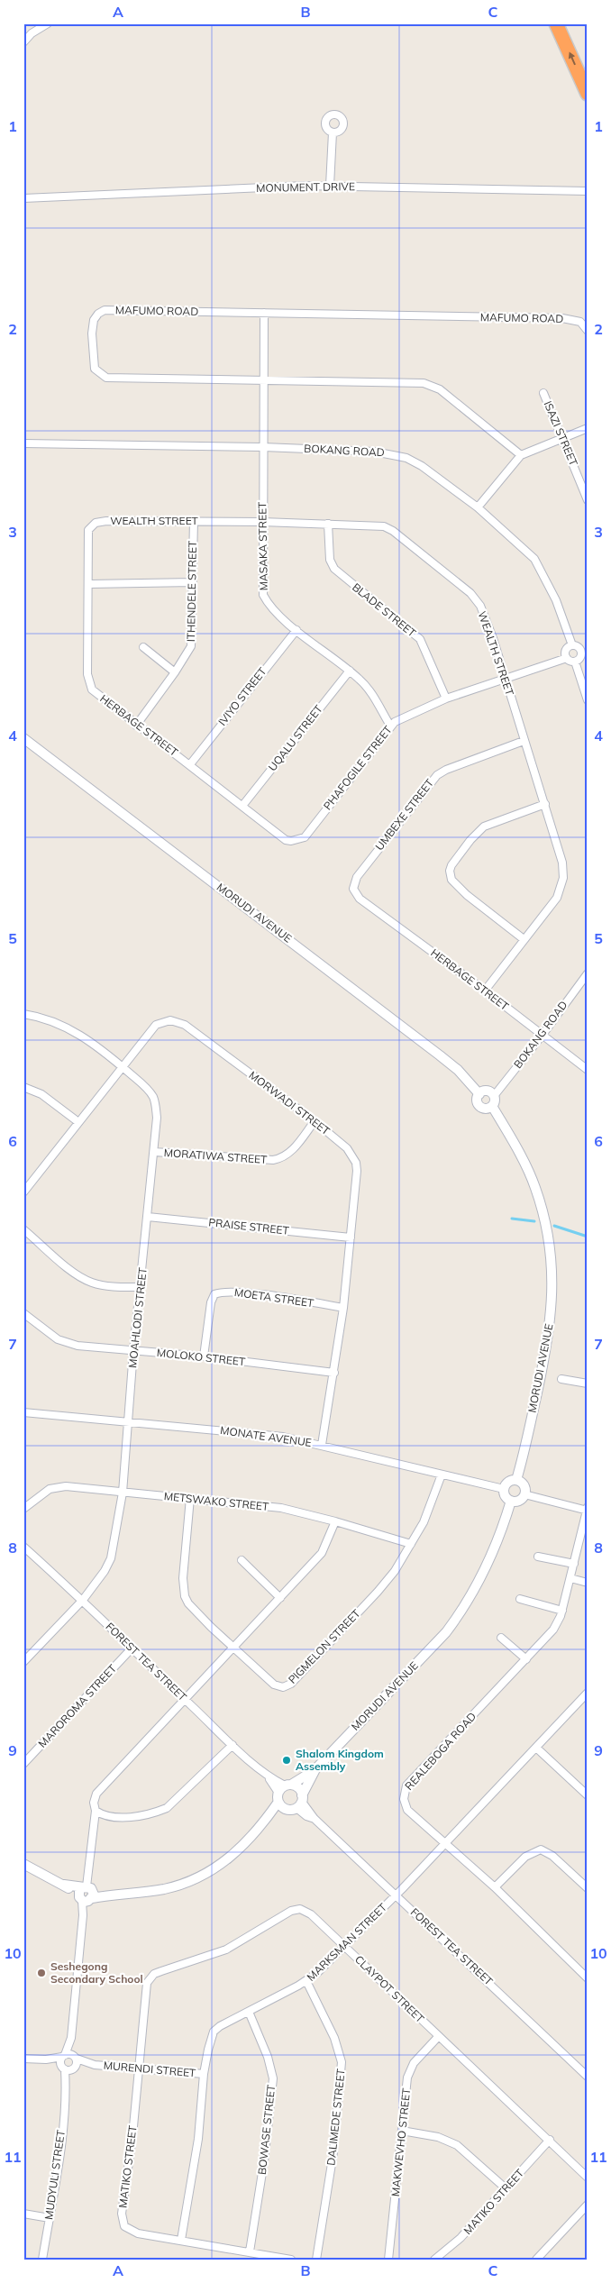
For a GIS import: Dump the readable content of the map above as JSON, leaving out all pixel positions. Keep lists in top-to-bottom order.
{
  "streets": {
    "street": [
      "MONUMENT DRIVE",
      "MAFUMO ROAD",
      "ISAZI STREET",
      "BOKANG ROAD",
      "WEALTH STREET",
      "MASAKA STREET",
      "ITHENDELE STREET",
      "BLADE STREET",
      "IVIYO STREET",
      "HERBAGE STREET",
      "UQALU STREET",
      "PHAFOGILE STREET",
      "UMBEXE STREET",
      "MORUDI AVENUE",
      "MORWADI STREET",
      "MORATIWA STREET",
      "PRAISE STREET",
      "MOETA STREET",
      "MOAHLODI STREET",
      "MOLOKO STREET",
      "MONATE AVENUE",
      "METSWAKO STREET",
      "PIGMELON STREET",
      "FOREST TEA STREET",
      "MAROROMA STREET",
      "REALEBOGA ROAD",
      "MARKSMAN STREET",
      "CLAYPOT STREET",
      "MURENDI STREET",
      "DALIMEDE STREET",
      "BOWASE STREET",
      "MAKWEVHO STREET",
      "MATIKO STREET",
      "MUDYULI STREET"
    ]
  },
  "crossings": [
    ["MAFUMO ROAD", "MASAKA STREET"],
    ["BOKANG ROAD", "MASAKA STREET"],
    ["BOKANG ROAD", "HERBAGE STREET"],
    ["BOKANG ROAD", "PHAFOGILE STREET"],
    ["BOKANG ROAD", "MORUDI AVENUE"],
    ["WEALTH STREET", "MASAKA STREET"],
    ["WEALTH STREET", "ITHENDELE STREET"],
    ["WEALTH STREET", "BLADE STREET"],
    ["WEALTH STREET", "HERBAGE STREET"],
    ["WEALTH STREET", "PHAFOGILE STREET"],
    ["WEALTH STREET", "UMBEXE STREET"],
    ["MASAKA STREET", "IVIYO STREET"],
    ["MASAKA STREET", "UQALU STREET"],
    ["MASAKA STREET", "PHAFOGILE STREET"],
    ["ITHENDELE STREET", "HERBAGE STREET"],
    ["BLADE STREET", "PHAFOGILE STREET"],
    ["IVIYO STREET", "HERBAGE STREET"],
    ["HERBAGE STREET", "UQALU STREET"],
    ["HERBAGE STREET", "PHAFOGILE STREET"],
    ["HERBAGE STREET", "UMBEXE STREET"],
    ["MORUDI AVENUE", "MONATE AVENUE"],
    ["MORUDI AVENUE", "FOREST TEA STREET"],
    ["MORWADI STREET", "MORATIWA STREET"],
    ["MORWADI STREET", "PRAISE STREET"],
    ["MORWADI STREET", "MOETA STREET"],
    ["MORWADI STREET", "MOAHLODI STREET"],
    ["MORWADI STREET", "MOLOKO STREET"],
    ["MORWADI STREET", "MONATE AVENUE"],
    ["MORATIWA STREET", "MOAHLODI STREET"],
    ["PRAISE STREET", "MOAHLODI STREET"],
    ["MOETA STREET", "MOLOKO STREET"],
    ["MOAHLODI STREET", "MOLOKO STREET"],
    ["MOAHLODI STREET", "MONATE AVENUE"],
    ["MOAHLODI STREET", "METSWAKO STREET"],
    ["MOAHLODI STREET", "FOREST TEA STREET"],
    ["MONATE AVENUE", "PIGMELON STREET"],
    ["METSWAKO STREET", "PIGMELON STREET"],
    ["FOREST TEA STREET", "MAROROMA STREET"],
    ["FOREST TEA STREET", "MARKSMAN STREET"],
    ["REALEBOGA ROAD", "MARKSMAN STREET"],
    ["MARKSMAN STREET", "CLAYPOT STREET"],
    ["MARKSMAN STREET", "MURENDI STREET"],
    ["MARKSMAN STREET", "DALIMEDE STREET"],
    ["MARKSMAN STREET", "BOWASE STREET"],
    ["MARKSMAN STREET", "MATIKO STREET"],
    ["CLAYPOT STREET", "MAKWEVHO STREET"],
    ["CLAYPOT STREET", "MATIKO STREET"],
    ["MURENDI STREET", "MATIKO STREET"],
    ["MURENDI STREET", "MUDYULI STREET"],
    ["BOWASE STREET", "MATIKO STREET"]
  ],
  "places": ["Shalom Kingdom Assembly", "Seshegong Secondary School"],
  "grid": {
    "columns": ["A", "B", "C"],
    "rows": [
      "1",
      "2",
      "3",
      "4",
      "5",
      "6",
      "7",
      "8",
      "9",
      "10",
      "11"
    ]
  }
}
